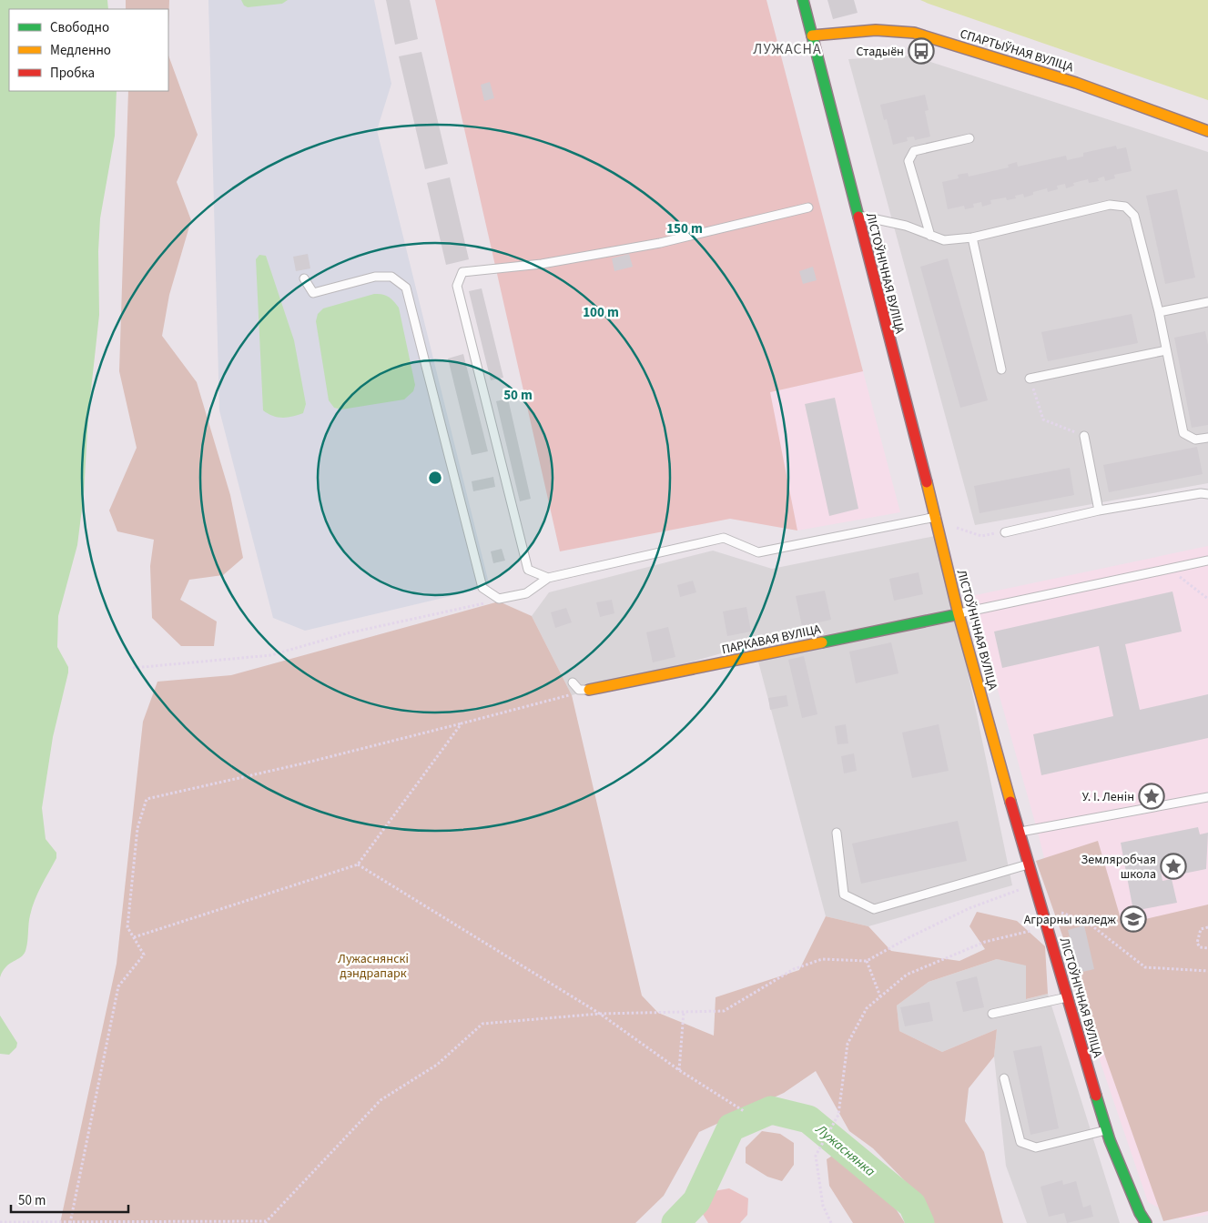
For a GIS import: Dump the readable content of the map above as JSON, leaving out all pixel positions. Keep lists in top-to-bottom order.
{
  "streets": {
    "street": ["СПАРТЫЎНАЯ ВУЛІЦА", "ЛІСТОЎНІЧНАЯ ВУЛІЦА", "ПАРКАВАЯ ВУЛІЦА"]
  },
  "crossings": [
    ["СПАРТЫЎНАЯ ВУЛІЦА", "ЛІСТОЎНІЧНАЯ ВУЛІЦА"],
    ["ЛІСТОЎНІЧНАЯ ВУЛІЦА", "ПАРКАВАЯ ВУЛІЦА"]
  ],
  "districts": ["ЛУЖАСНА"],
  "water": ["Лужаснянка"],
  "parks": ["Лужаснянскі дэндрапарк"],
  "places": {
    "bus stop": ["Стадыён"],
    "place": ["У. І. Ленін", "Земляробчая школа"],
    "school or university": ["Аграрны каледж"]
  },
  "legend": ["Свободно", "Медленно", "Пробка"],
  "scale_bar": "50 m",
  "rings": ["150 m", "100 m", "50 m"]
}
